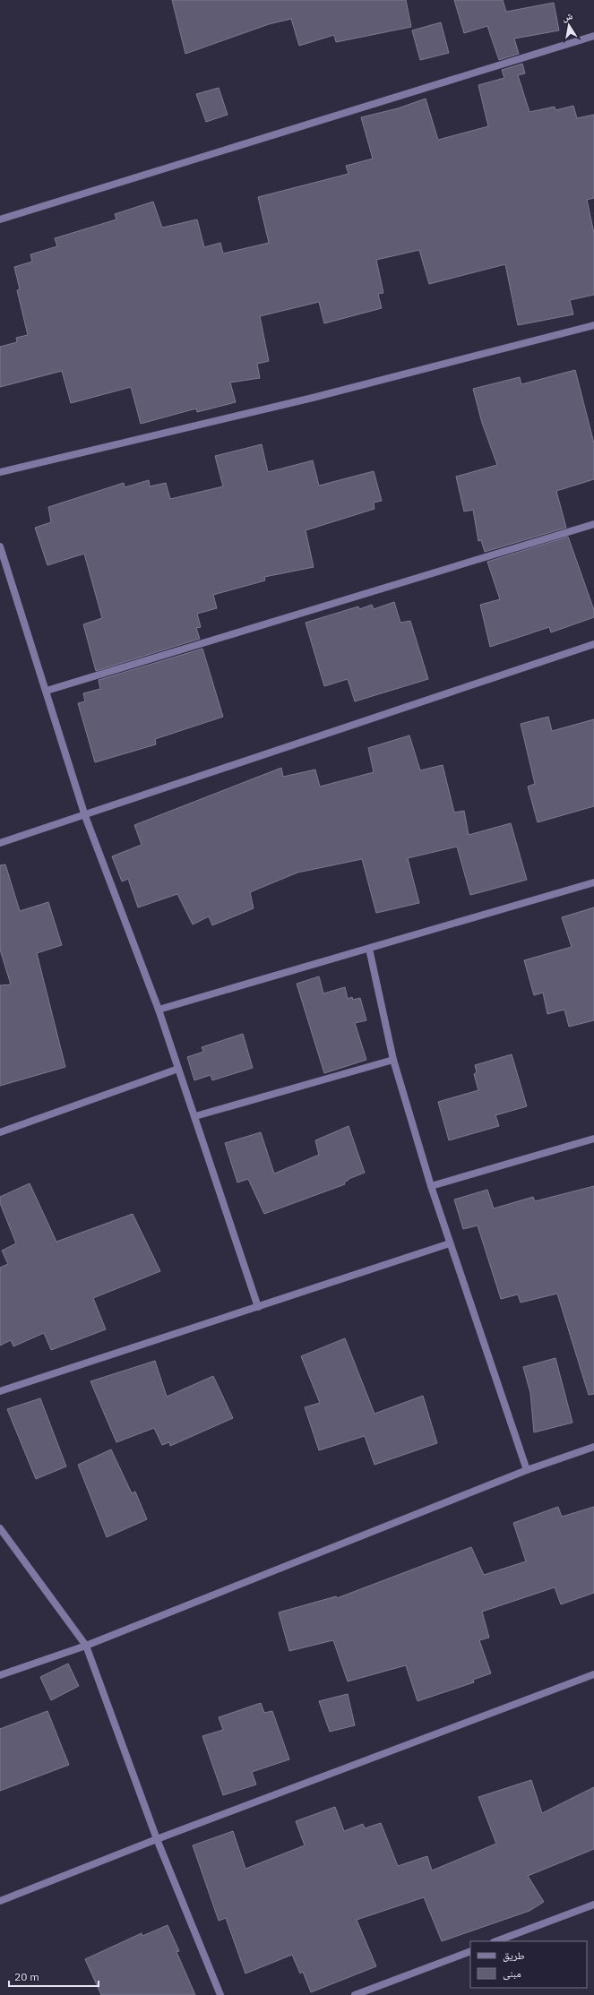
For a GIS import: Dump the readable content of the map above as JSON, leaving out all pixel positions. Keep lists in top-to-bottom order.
{
  "legend": ["طريق", "مبنى"],
  "scale_bar": "20 m",
  "north": "top"
}
